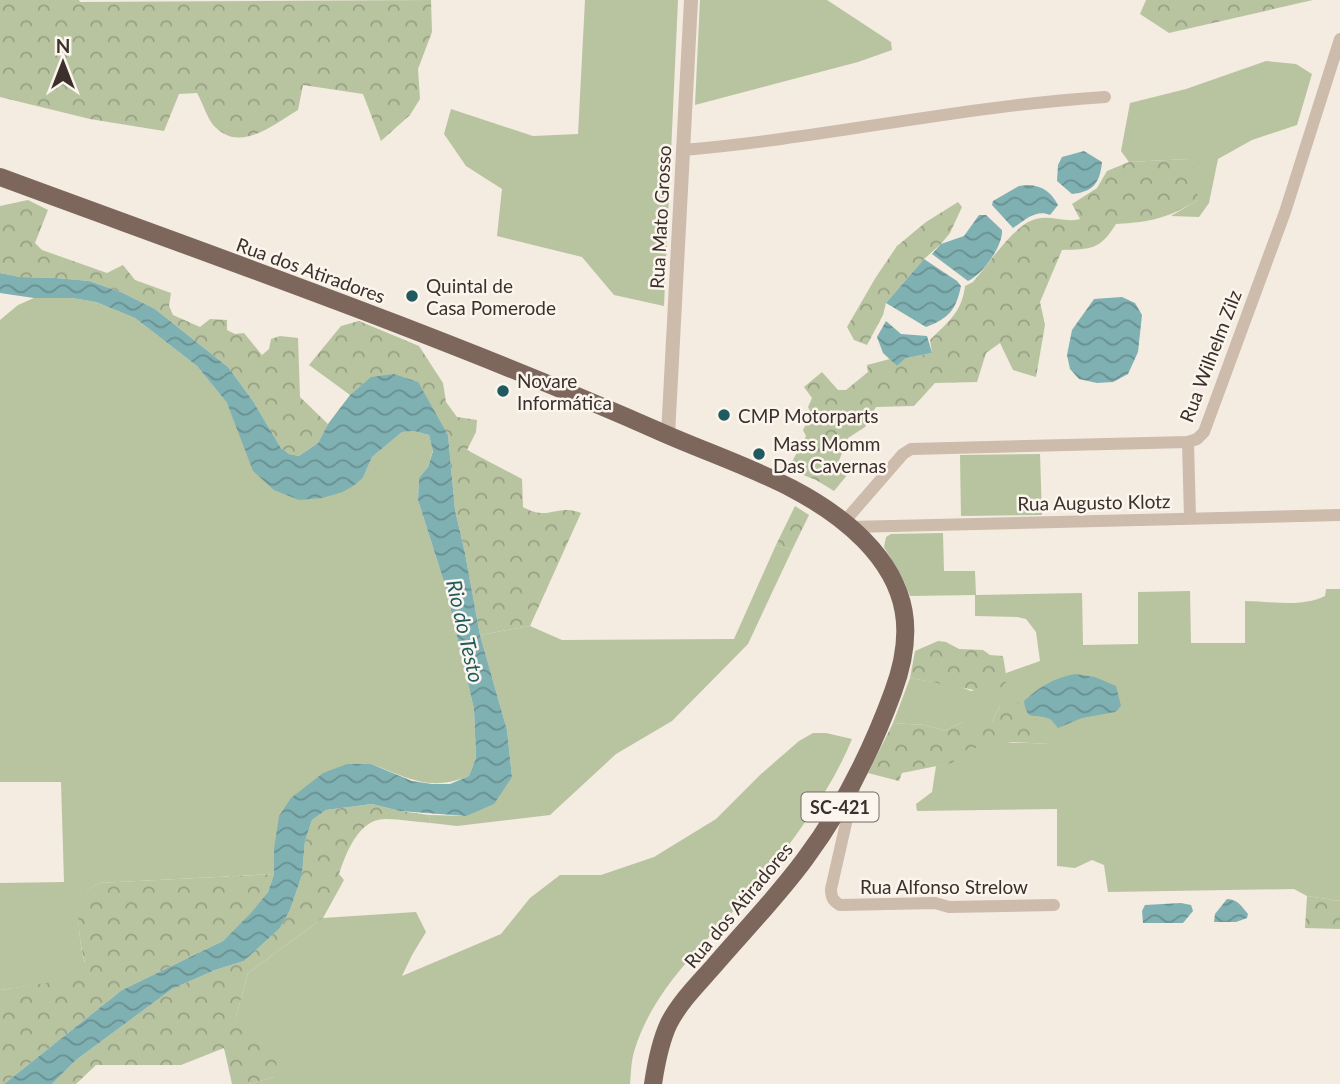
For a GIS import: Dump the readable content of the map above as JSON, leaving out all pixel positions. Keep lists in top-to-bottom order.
{
  "streets": {
    "main road": ["Rua dos Atiradores", "SC-421"],
    "street": [
      "Rua Mato Grosso",
      "Rua Wilhelm Zilz",
      "Rua Augusto Klotz",
      "Rua Alfonso Strelow"
    ]
  },
  "crossings": [
    ["Rua Mato Grosso", "Rua dos Atiradores"],
    ["Rua dos Atiradores", "Rua Wilhelm Zilz"],
    ["Rua dos Atiradores", "Rua Augusto Klotz"],
    ["Rua dos Atiradores", "Rua Alfonso Strelow"],
    ["Rua Wilhelm Zilz", "Rua Augusto Klotz"]
  ],
  "water": ["Rio do Testo"],
  "places": [
    "Quintal de Casa Pomerode",
    "Novare Informática",
    "CMP Motorparts",
    "Mass Momm Das Cavernas"
  ],
  "north": "top"
}
